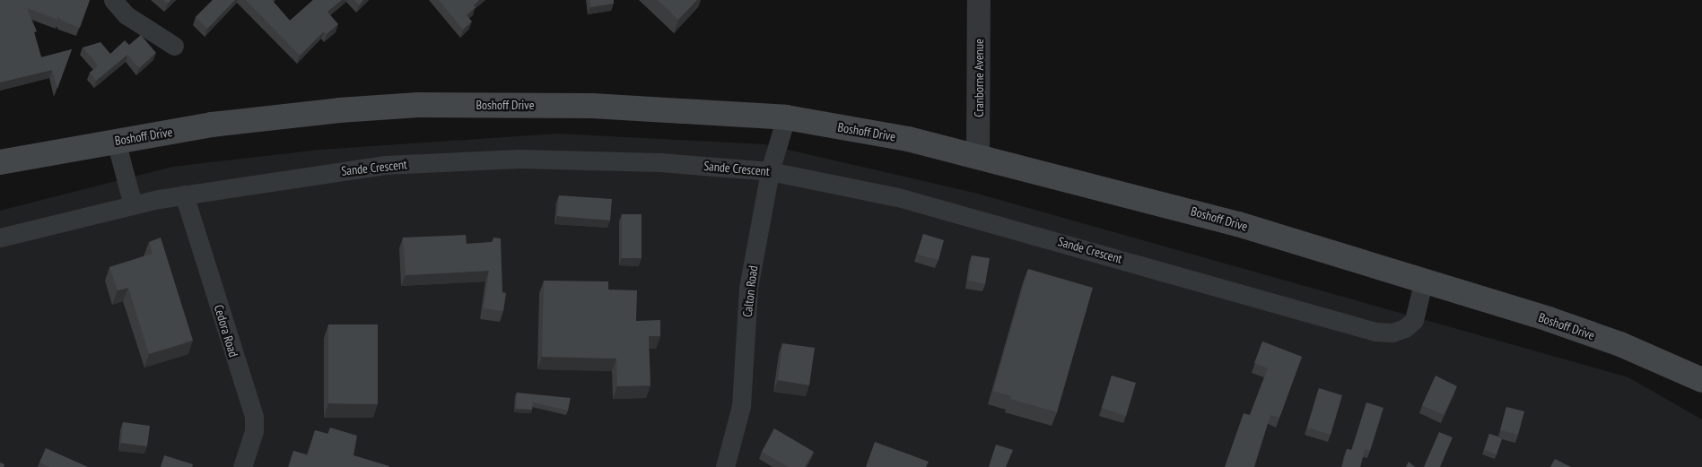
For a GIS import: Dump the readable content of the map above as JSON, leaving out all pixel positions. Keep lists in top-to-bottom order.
{
  "streets": {
    "main road": ["Boshoff Drive"],
    "street": [
      "Cranborne Avenue",
      "Sande Crescent",
      "Calton Road",
      "Cedora Road"
    ]
  },
  "crossings": [
    ["Cranborne Avenue", "Boshoff Drive"],
    ["Boshoff Drive", "Sande Crescent"],
    ["Boshoff Drive", "Calton Road"],
    ["Sande Crescent", "Calton Road"],
    ["Sande Crescent", "Cedora Road"]
  ]
}
